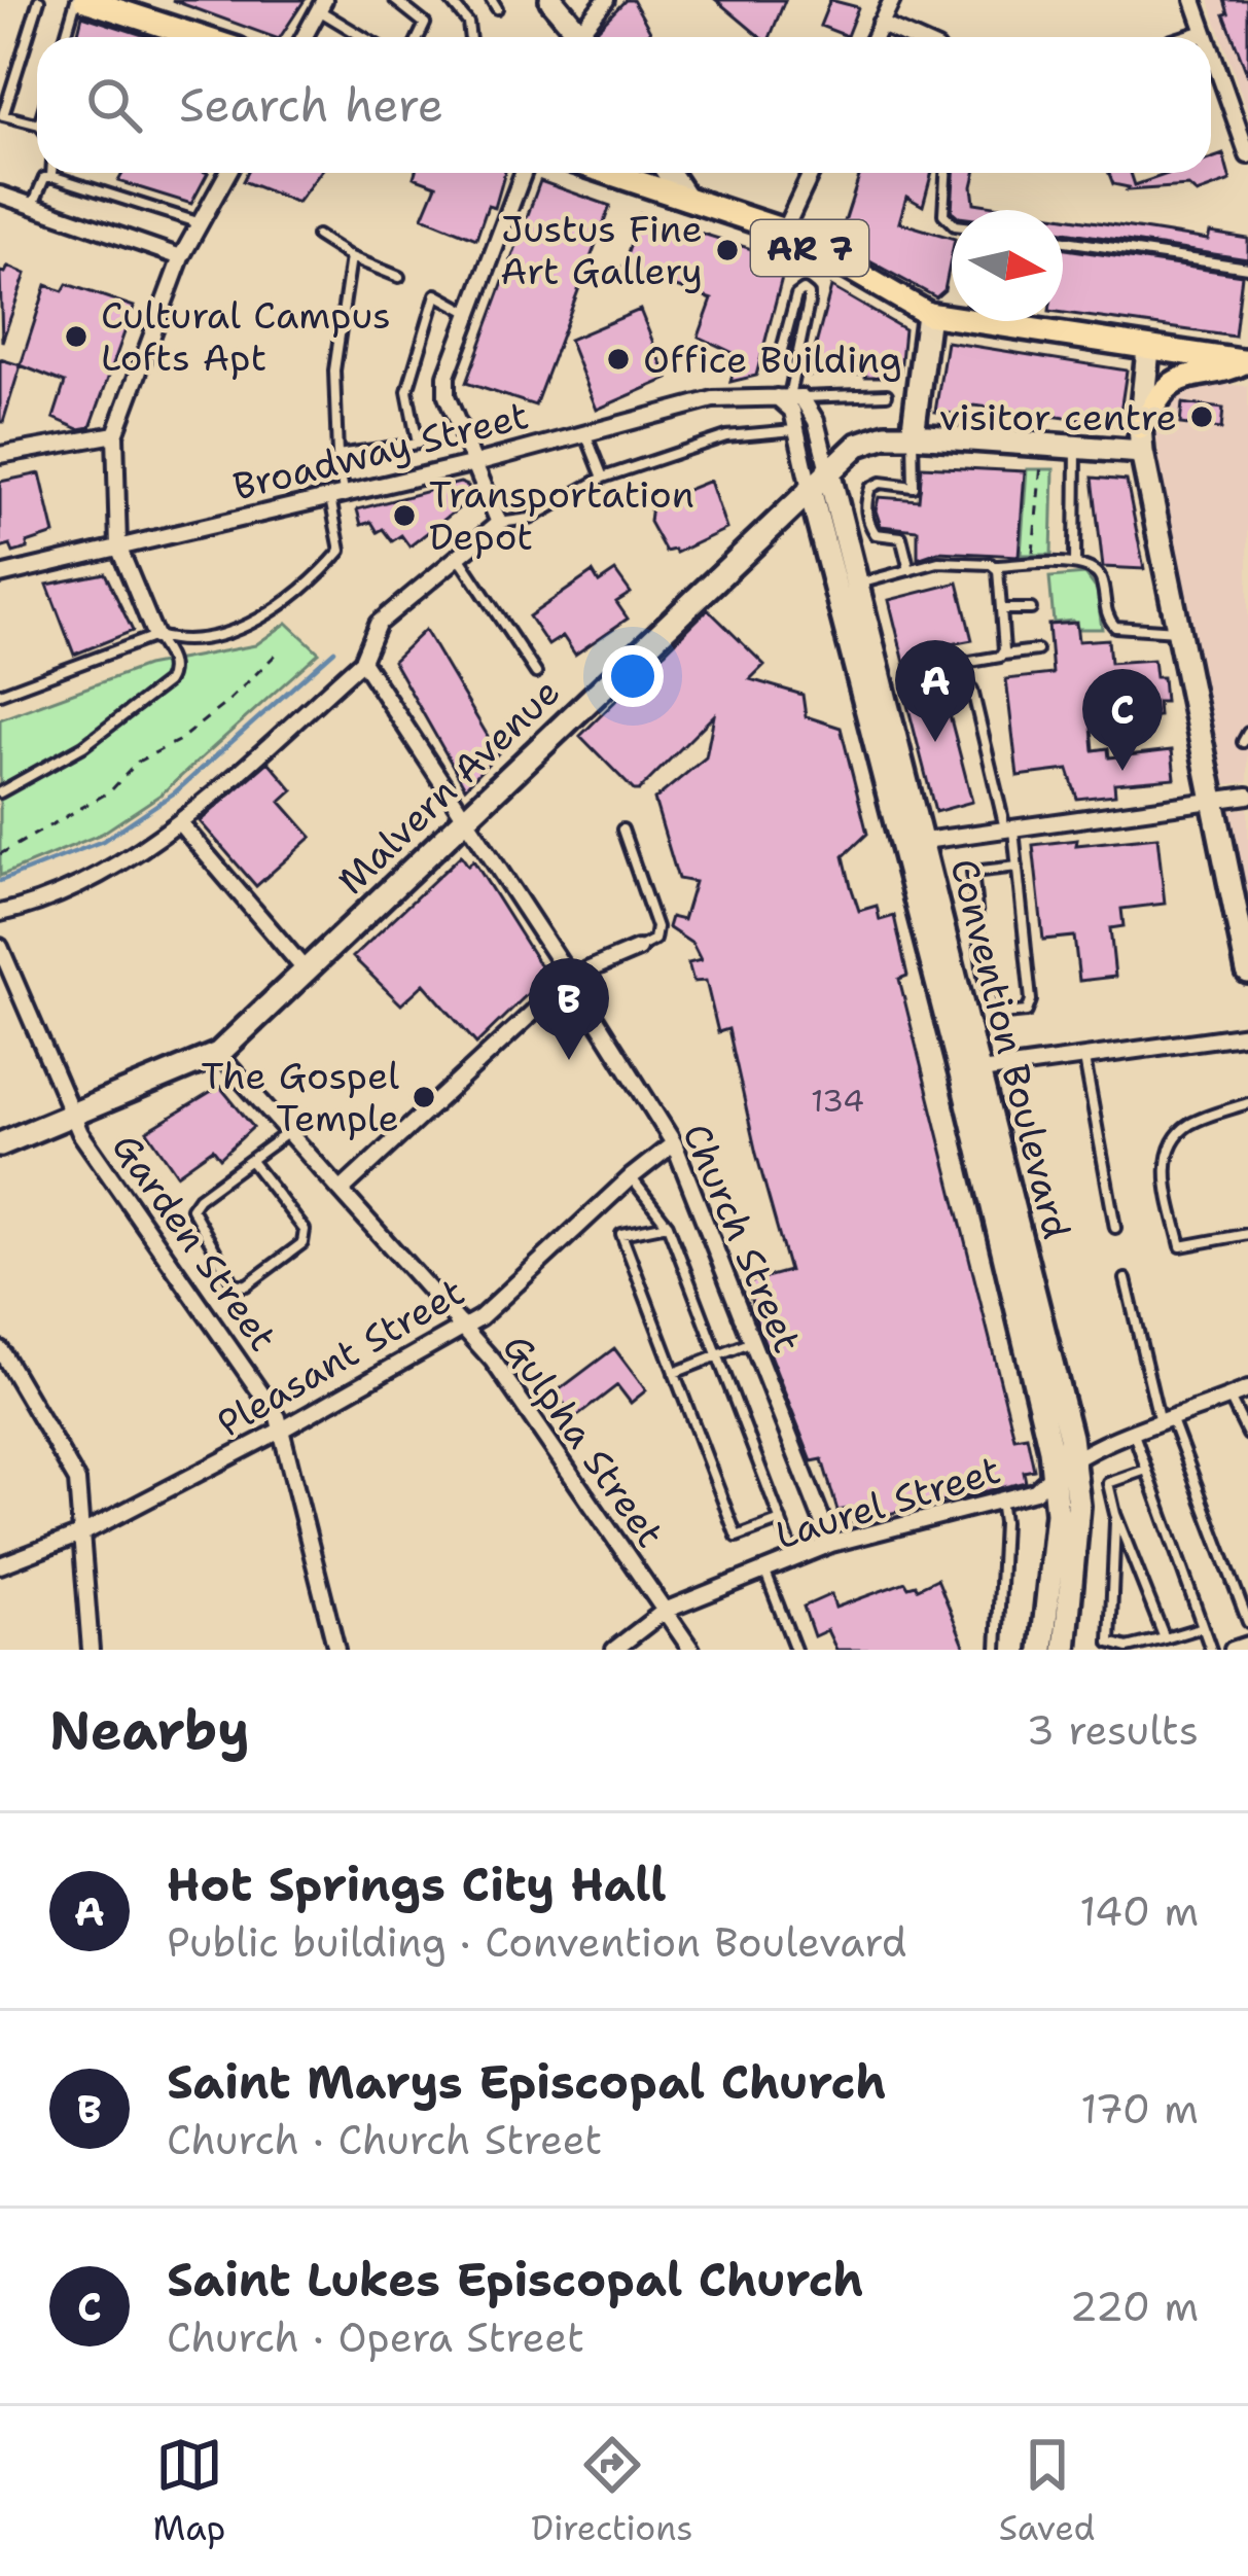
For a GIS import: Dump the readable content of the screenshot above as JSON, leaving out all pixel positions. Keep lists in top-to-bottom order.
{
  "streets": {
    "main road": ["AR 7"],
    "street": [
      "Broadway Street",
      "Malvern Avenue",
      "Convention Boulevard",
      "Church Street",
      "Garden Street",
      "Pleasant Street",
      "Gulpha Street",
      "Laurel Street"
    ]
  },
  "crossings": [
    ["Malvern Avenue", "Convention Boulevard"],
    ["Malvern Avenue", "Church Street"],
    ["Malvern Avenue", "Garden Street"],
    ["Malvern Avenue", "Gulpha Street"],
    ["Convention Boulevard", "Laurel Street"],
    ["Church Street", "Pleasant Street"],
    ["Church Street", "Laurel Street"],
    ["Garden Street", "Pleasant Street"],
    ["Pleasant Street", "Gulpha Street"],
    ["Gulpha Street", "Laurel Street"]
  ],
  "places": [
    "Justus Fine Art Gallery",
    "Cultural Campus Lofts Apt",
    "Office Building",
    "visitor centre",
    "Transportation Depot",
    "The Gospel Temple"
  ],
  "house_numbers": ["134"],
  "north": "right",
  "page": {
    "search": "Search here",
    "pins": ["A", "C", "B"],
    "heading": ["Nearby", "3 results"],
    "list": [
      {
        "mark": "A",
        "name": "Hot Springs City Hall",
        "note": "Public building · Convention Boulevard",
        "value": "140 m"
      },
      {
        "mark": "B",
        "name": "Saint Marys Episcopal Church",
        "note": "Church · Church Street",
        "value": "170 m"
      },
      {
        "mark": "C",
        "name": "Saint Lukes Episcopal Church",
        "note": "Church · Opera Street",
        "value": "220 m"
      }
    ],
    "nav": ["Map", "Directions", "Saved"]
  }
}
